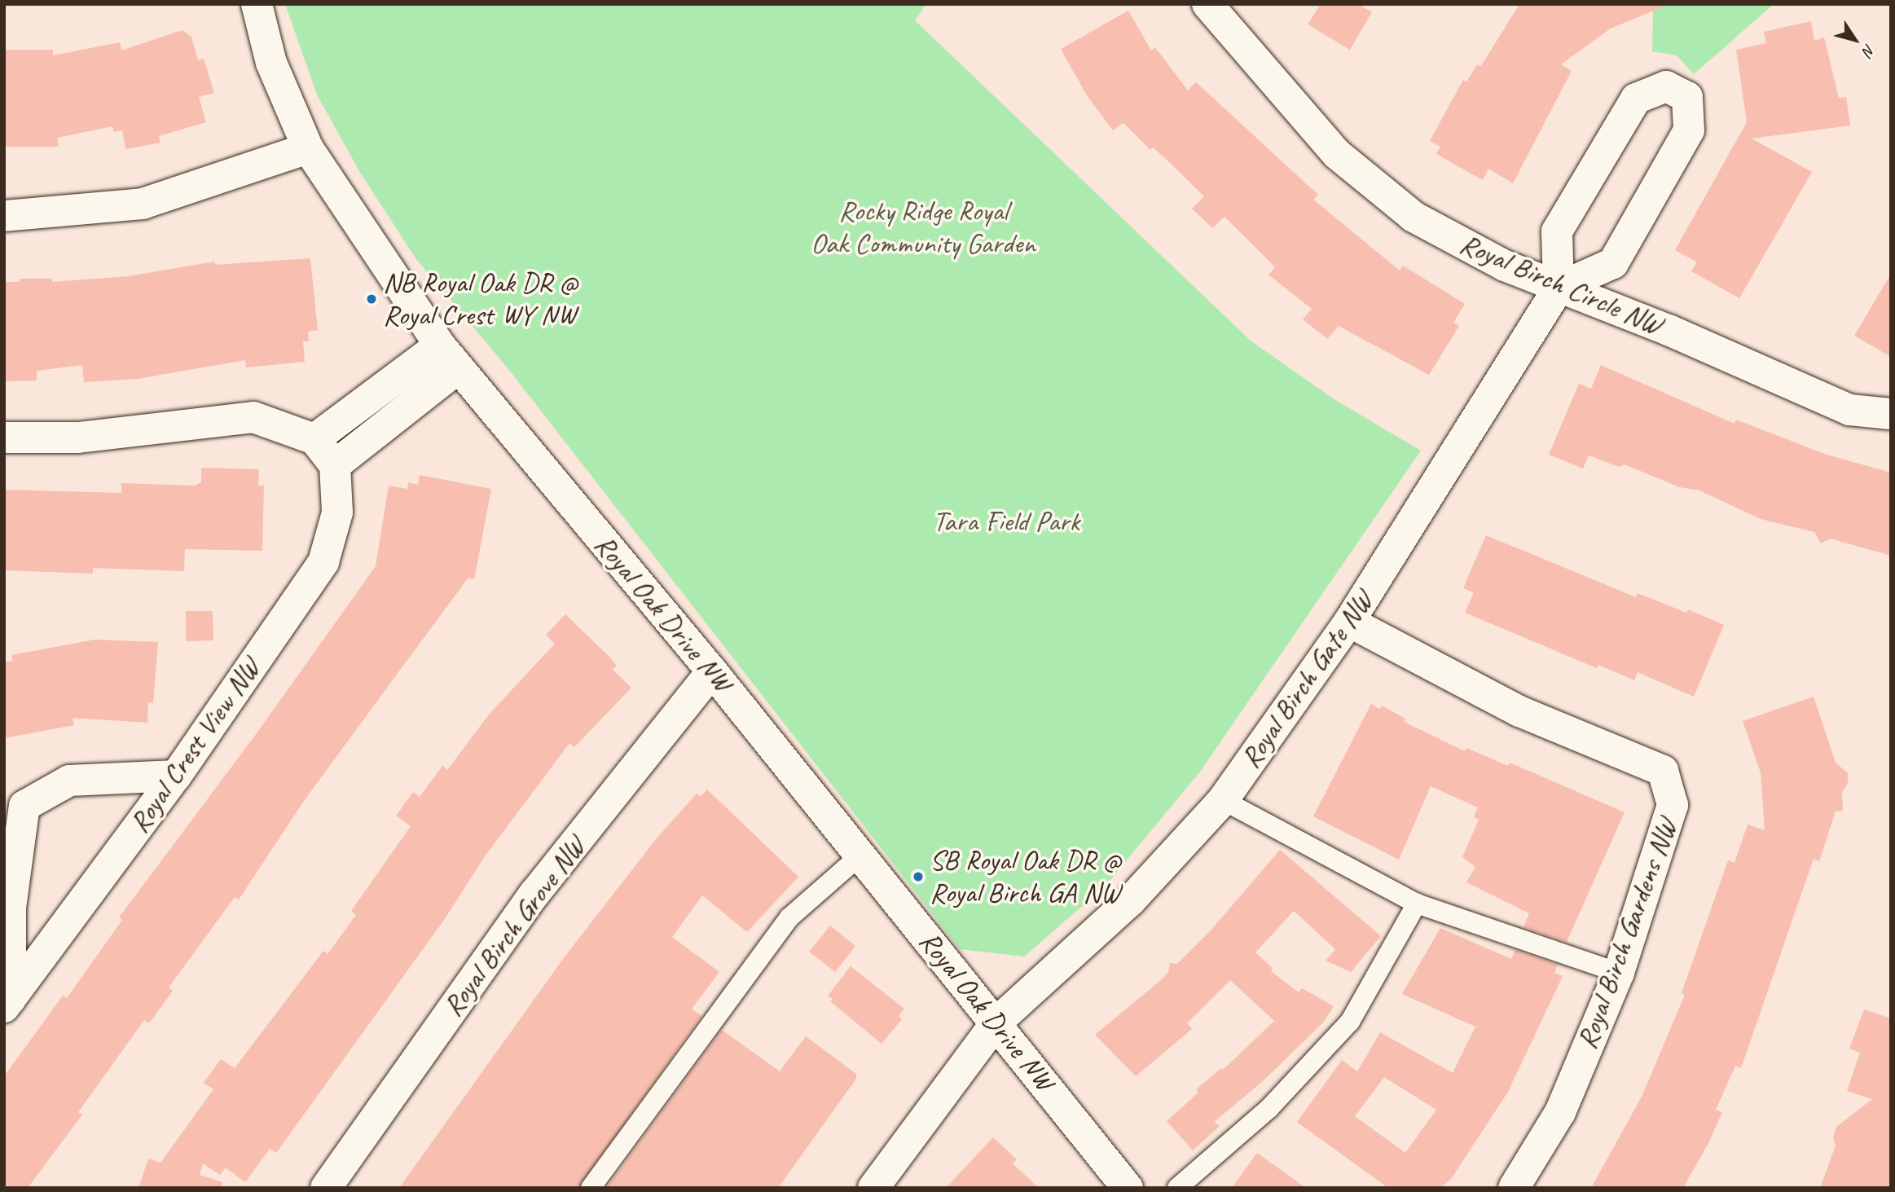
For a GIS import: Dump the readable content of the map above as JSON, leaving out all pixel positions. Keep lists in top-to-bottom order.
{
  "streets": {
    "street": [
      "Royal Birch Circle NW",
      "Royal Oak Drive NW",
      "Royal Birch Gate NW",
      "Royal Crest View NW",
      "Royal Birch Grove NW",
      "Royal Birch Gardens NW"
    ]
  },
  "crossings": [
    ["Royal Birch Circle NW", "Royal Birch Gate NW"],
    ["Royal Oak Drive NW", "Royal Birch Gate NW"],
    ["Royal Oak Drive NW", "Royal Birch Grove NW"],
    ["Royal Birch Gate NW", "Royal Birch Gardens NW"]
  ],
  "parks": ["Rocky Ridge Royal Oak Community Garden", "Tara Field Park"],
  "places": ["NB Royal Oak DR @ Royal Crest WY NW", "SB Royal Oak DR @ Royal Birch GA NW"],
  "north": "bottom right"
}
